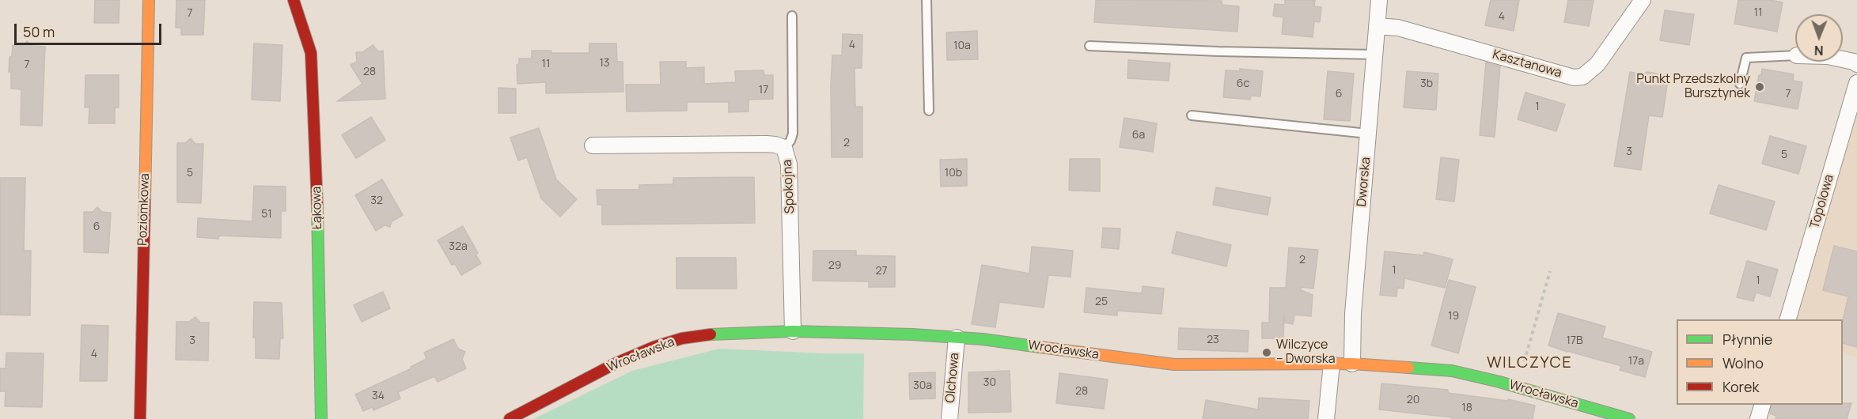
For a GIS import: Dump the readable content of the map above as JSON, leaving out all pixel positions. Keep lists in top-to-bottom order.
{
  "streets": {
    "street": [
      "Kasztanowa",
      "Dworska",
      "Spokojna",
      "Topolowa",
      "Łąkowa",
      "Poziomkowa",
      "Wrocławska",
      "Olchowa"
    ]
  },
  "crossings": [
    ["Kasztanowa", "Dworska"],
    ["Dworska", "Wrocławska"],
    ["Spokojna", "Wrocławska"],
    ["Wrocławska", "Olchowa"]
  ],
  "districts": ["WILCZYCE"],
  "places": ["Punkt Przedszkolny Bursztynek", "Wilczyce – Dworska"],
  "house_numbers": [
    "11",
    "7",
    "4",
    "4",
    "10a",
    "13",
    "11",
    "7",
    "28",
    "6c",
    "3b",
    "17",
    "6",
    "7",
    "1",
    "6a",
    "2",
    "3",
    "5",
    "5",
    "10b",
    "32",
    "51",
    "6",
    "32a",
    "2",
    "29",
    "1",
    "27",
    "1",
    "25",
    "19",
    "23",
    "3",
    "17B",
    "4",
    "17a",
    "30",
    "30a",
    "28",
    "34",
    "20",
    "18"
  ],
  "legend": ["Płynnie", "Wolno", "Korek"],
  "scale_bar": "50 m",
  "north": "bottom"
}
